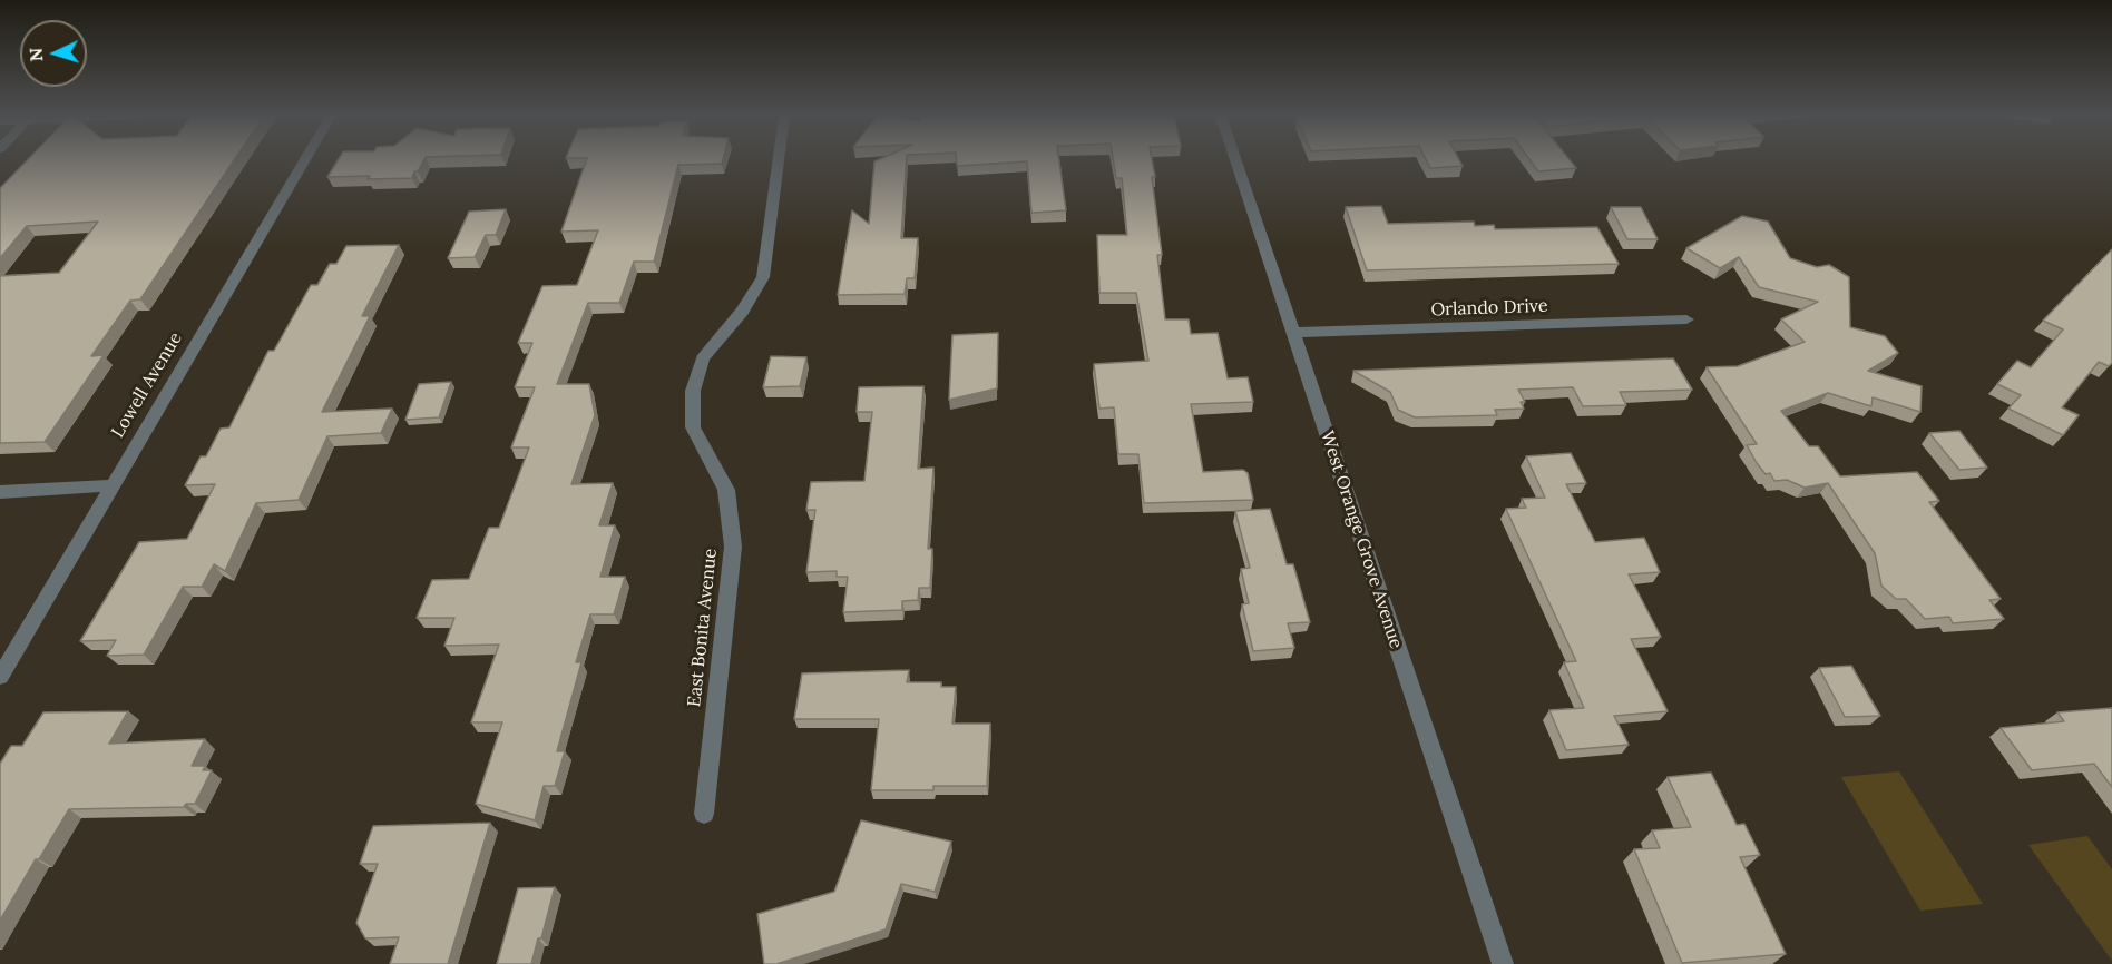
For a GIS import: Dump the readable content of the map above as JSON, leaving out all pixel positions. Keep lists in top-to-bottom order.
{
  "streets": {
    "street": [
      "Orlando Drive",
      "Lowell Avenue",
      "West Orange Grove Avenue",
      "East Bonita Avenue"
    ]
  },
  "crossings": [
    ["Orlando Drive", "West Orange Grove Avenue"]
  ],
  "north": "left"
}
